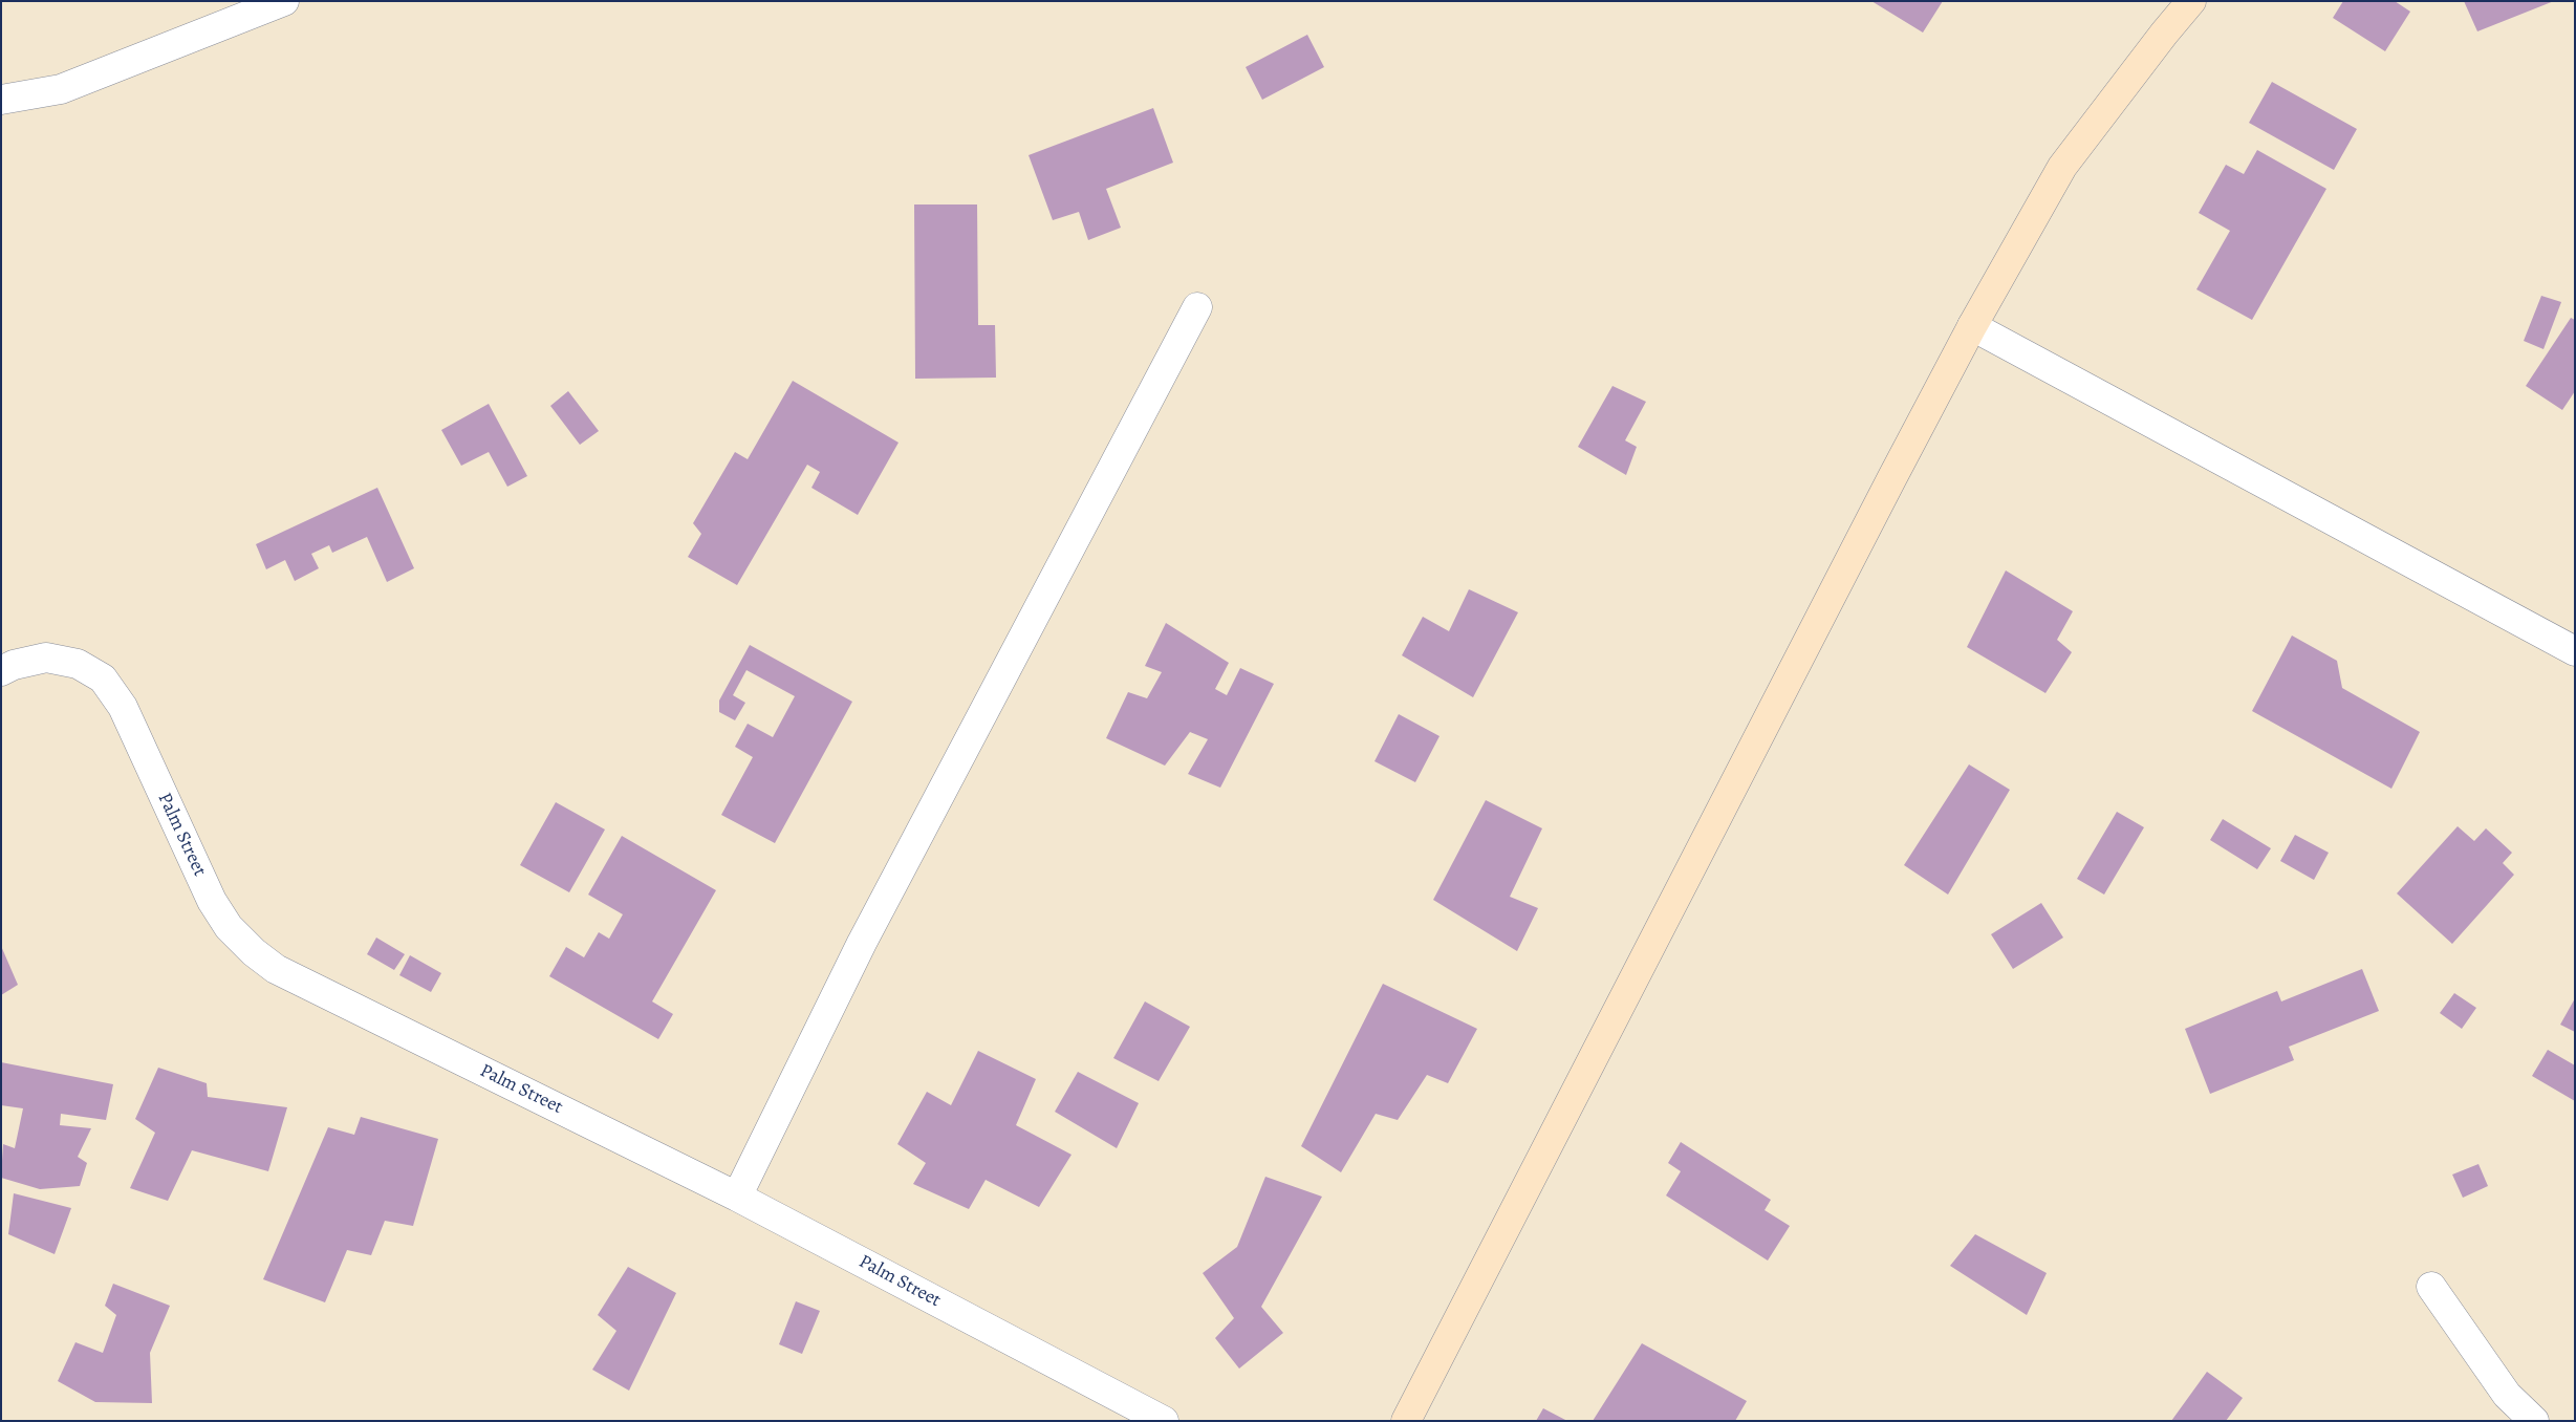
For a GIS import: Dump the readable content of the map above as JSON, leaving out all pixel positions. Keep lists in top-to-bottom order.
{
  "streets": {
    "street": ["Palm Street"]
  }
}
